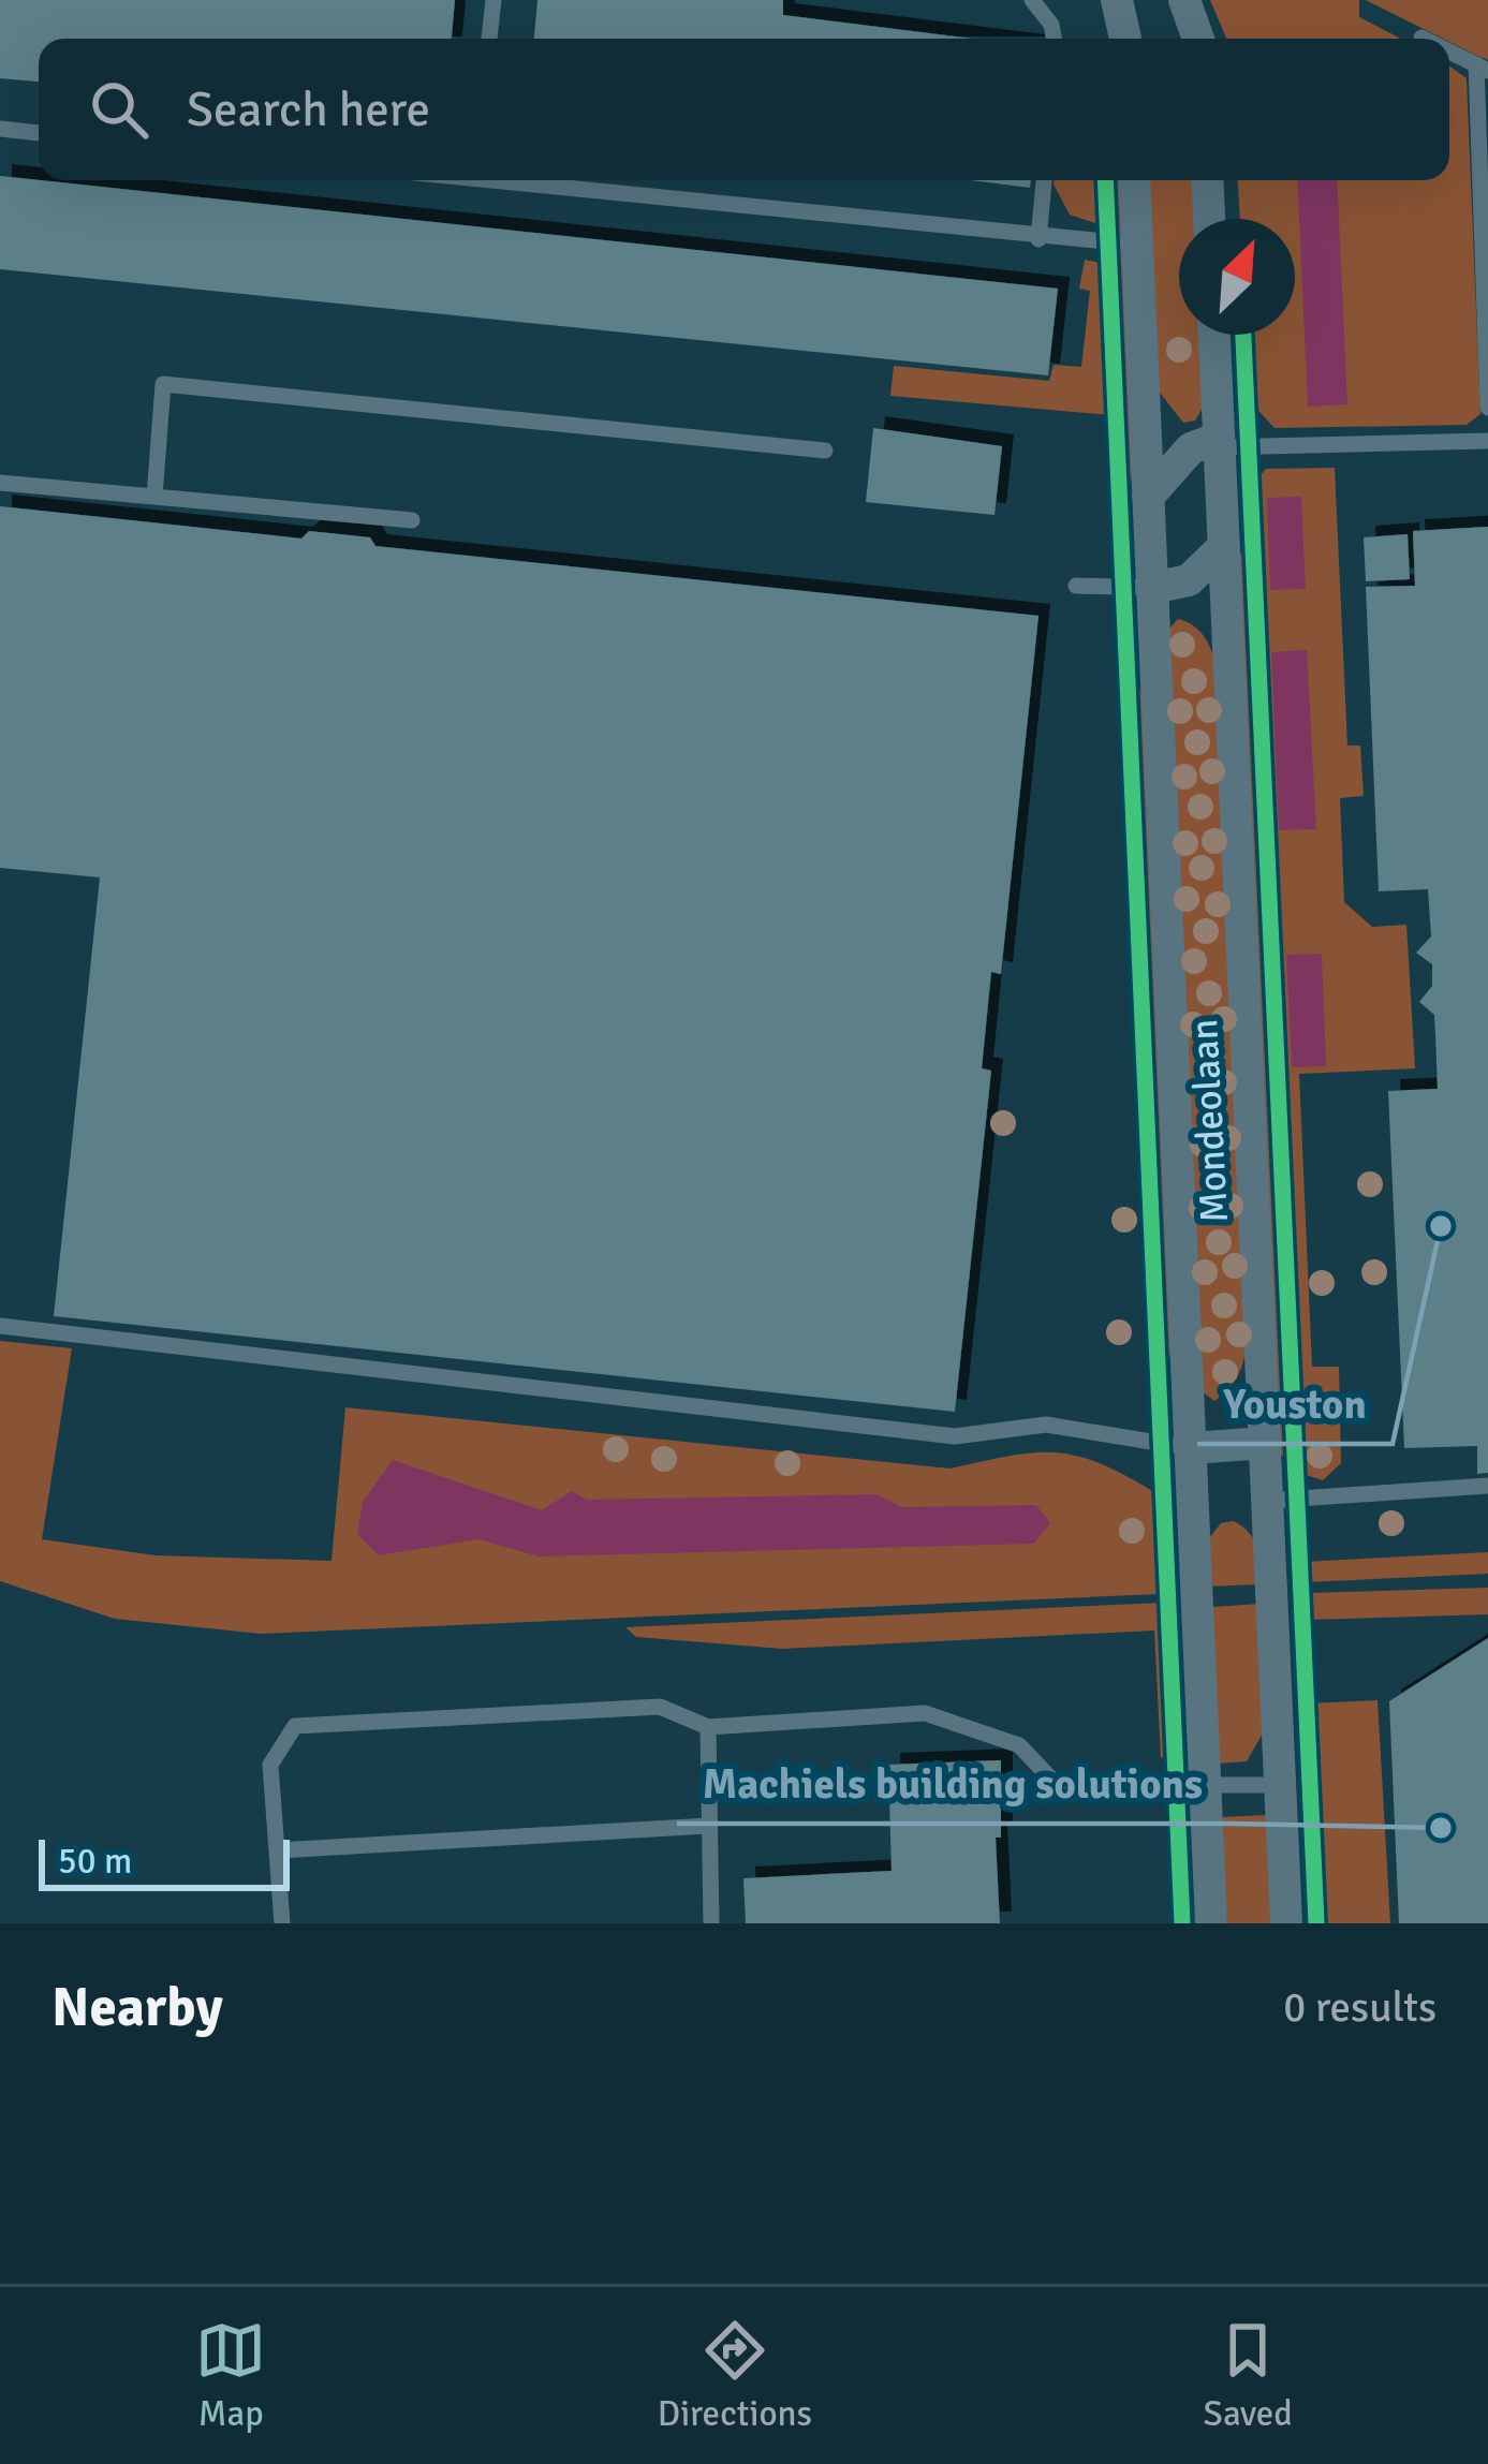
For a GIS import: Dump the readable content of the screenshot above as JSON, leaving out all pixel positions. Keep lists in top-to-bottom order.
{
  "streets": {
    "street": ["Mondeolaan"]
  },
  "places": ["Youston", "Machiels building solutions"],
  "scale_bar": "50 m",
  "north": "top right",
  "page": {
    "search": "Search here",
    "scale": "50 m",
    "heading": ["Nearby", "0 results"],
    "nav": ["Map", "Directions", "Saved"]
  }
}
